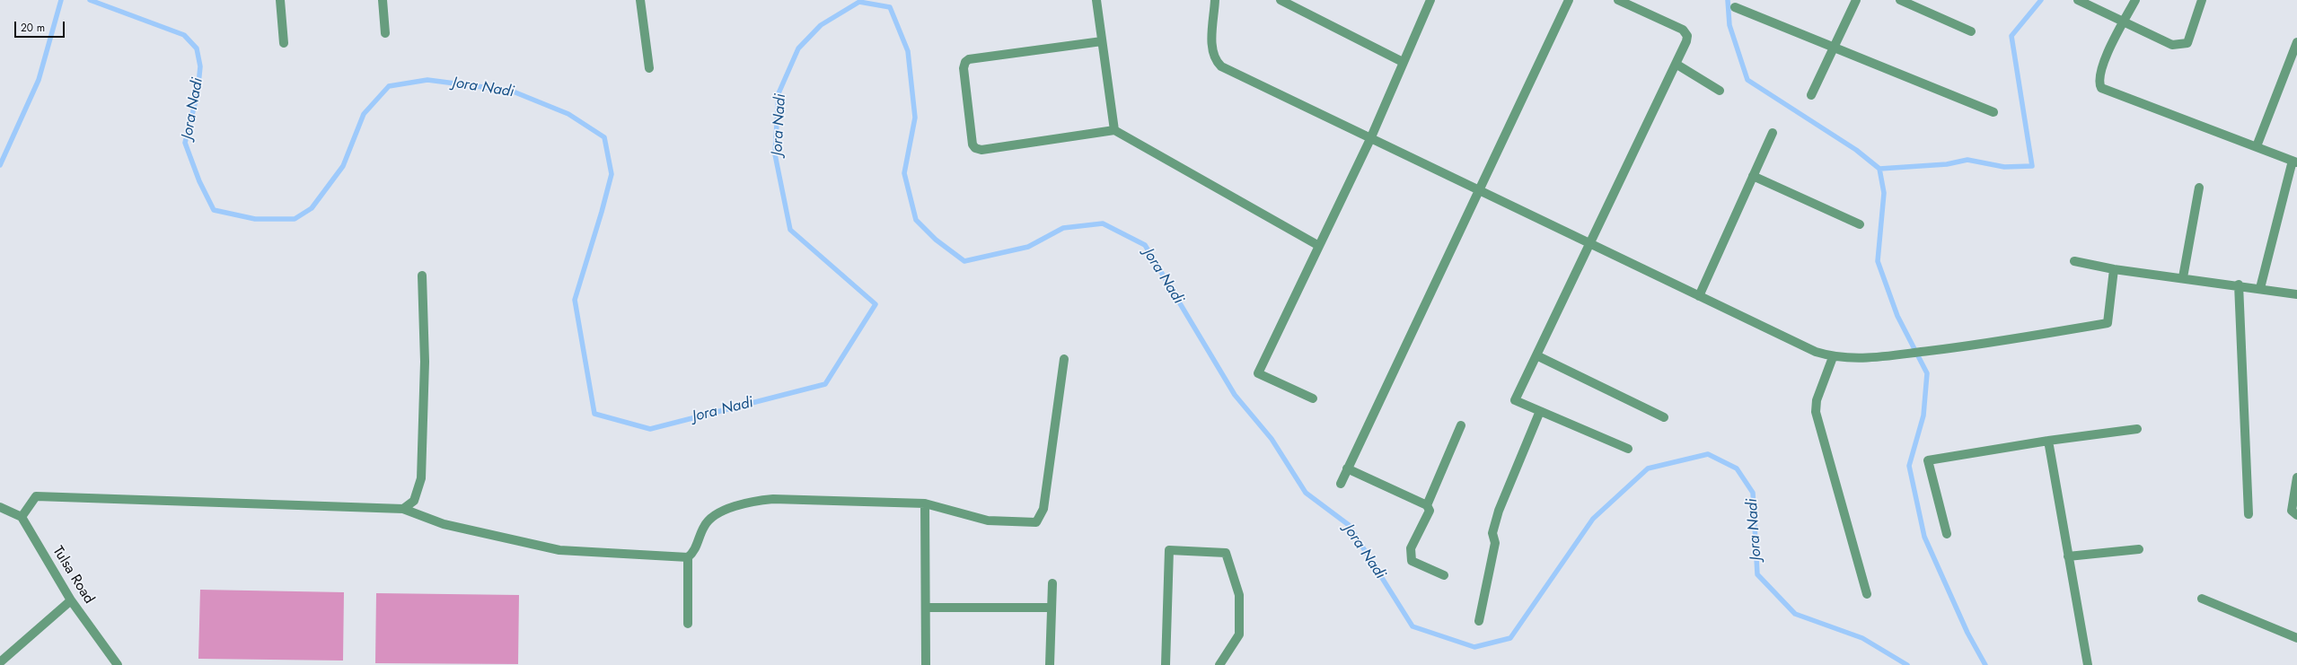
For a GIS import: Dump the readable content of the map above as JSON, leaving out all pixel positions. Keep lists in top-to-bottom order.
{
  "streets": {
    "street": ["Tulsa Road"]
  },
  "water": ["Jora Nadi"],
  "scale_bar": "20 m"
}
